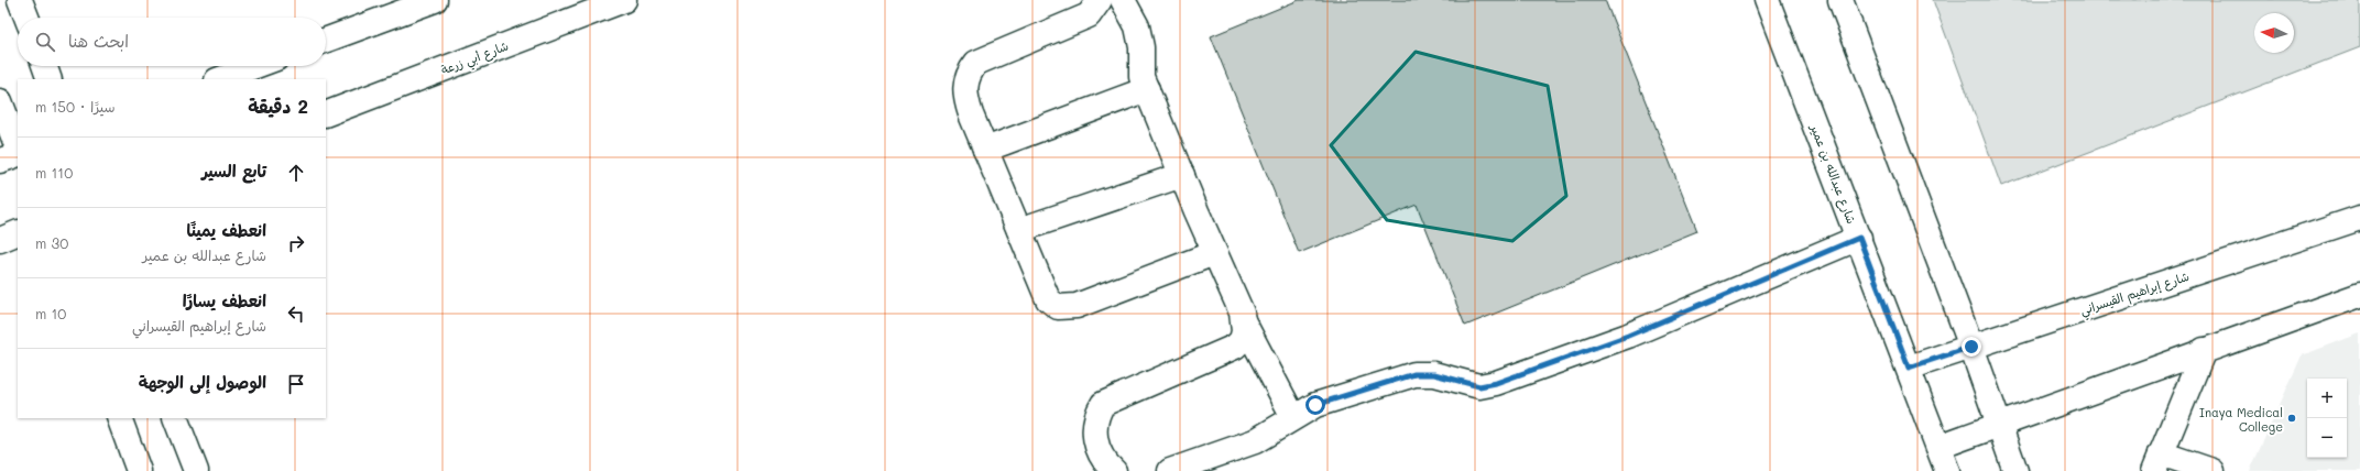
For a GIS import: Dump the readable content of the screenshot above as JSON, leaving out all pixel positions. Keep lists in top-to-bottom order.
{
  "streets": {
    "street": ["شارع أبي زرعة", "شارع عبدالله بن عمير", "شارع إبراهيم القيسراني"]
  },
  "crossings": [
    ["شارع عبدالله بن عمير", "شارع إبراهيم القيسراني"]
  ],
  "places": ["Inaya Medical College"],
  "north": "left",
  "page": {
    "search": "ابحث هنا",
    "heading": ["2 دقيقة", "سيرًا · 150 m"],
    "list": [
      ["تابع السير", "110 m"],
      ["انعطف يمينًا", "شارع عبدالله بن عمير", "30 m"],
      ["انعطف يسارًا", "شارع إبراهيم القيسراني", "10 m"],
      "الوصول إلى الوجهة"
    ],
    "map_buttons": ["+", "−"]
  }
}
